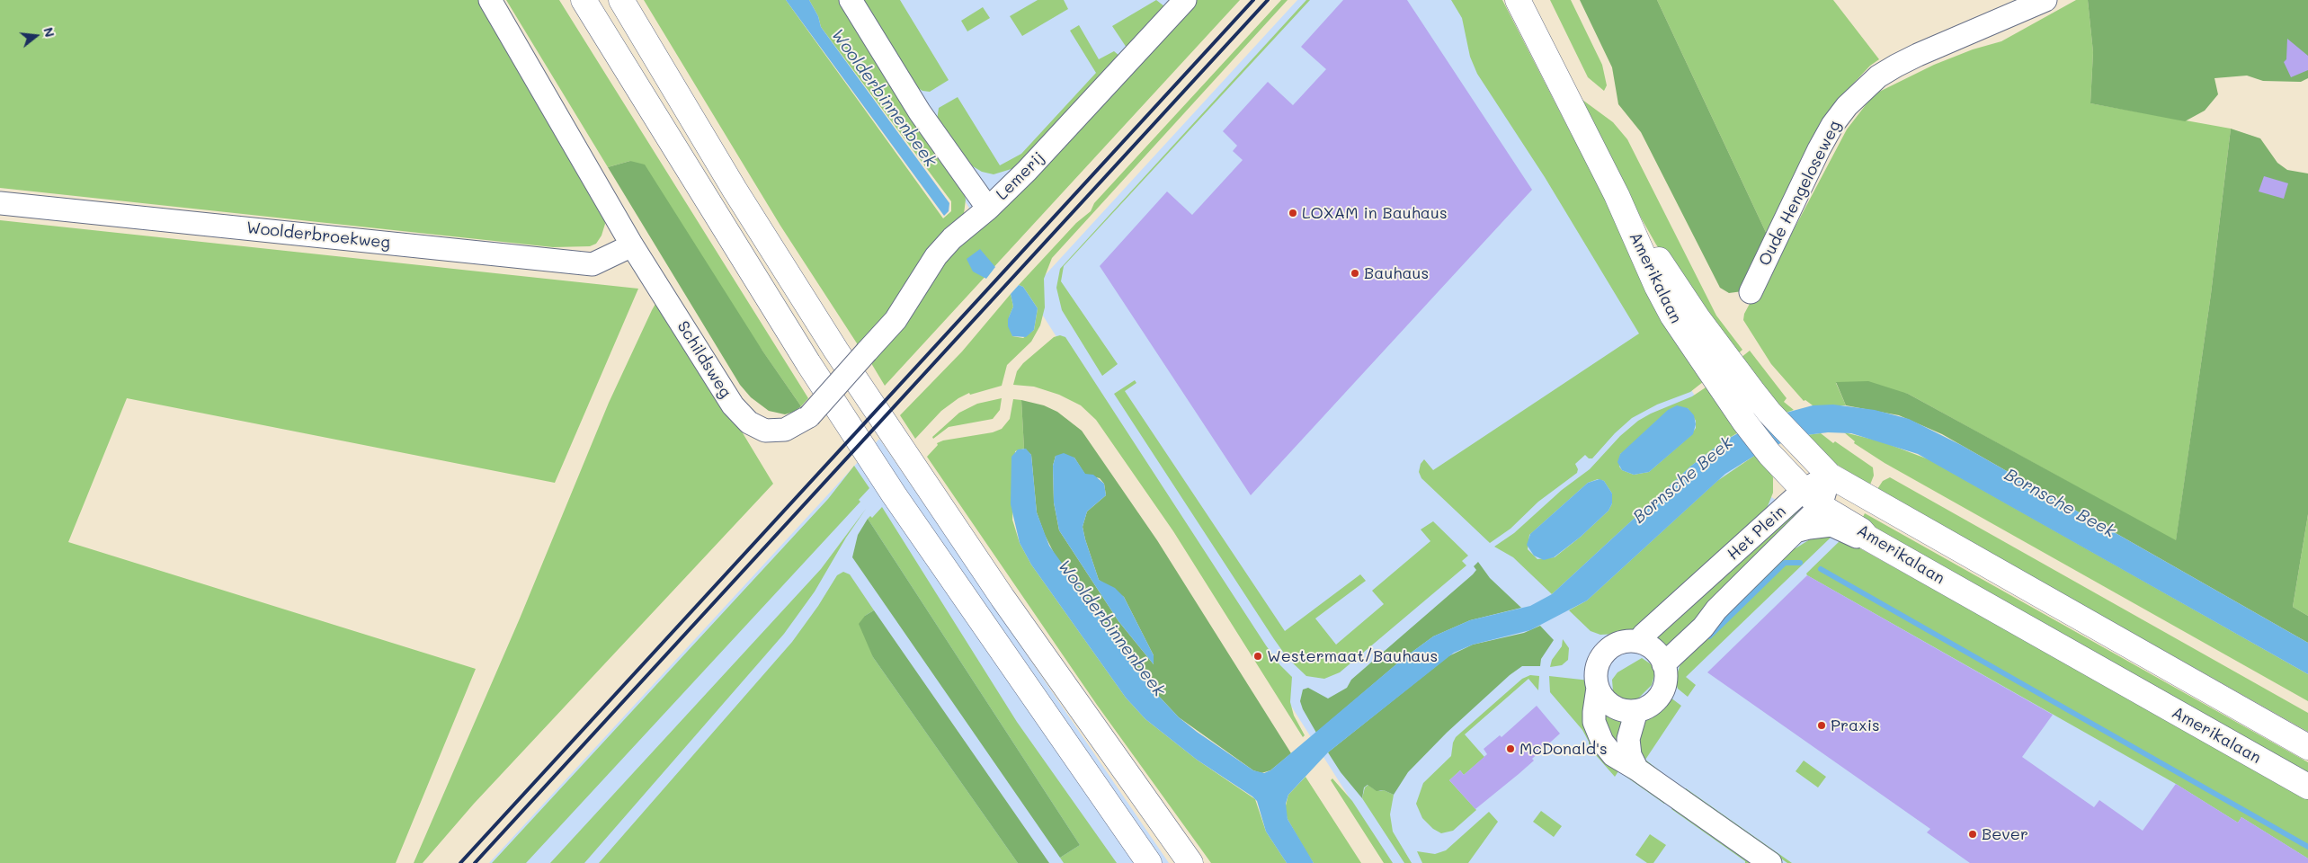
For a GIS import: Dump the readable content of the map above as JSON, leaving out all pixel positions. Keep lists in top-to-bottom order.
{
  "streets": {
    "main road": ["Amerikalaan"],
    "street": [
      "Lemerij",
      "Oude Hengeloseweg",
      "Woolderbroekweg",
      "Schildsweg",
      "Het Plein"
    ]
  },
  "crossings": [
    ["Lemerij", "Schildsweg"],
    ["Woolderbroekweg", "Schildsweg"],
    ["Amerikalaan", "Het Plein"]
  ],
  "water": ["Woolderbinnenbeek", "Bornsche Beek"],
  "places": [
    "LOXAM in Bauhaus",
    "Bauhaus",
    "Westermaat/Bauhaus",
    "Praxis",
    "McDonald's",
    "Bever"
  ],
  "north": "right"
}
